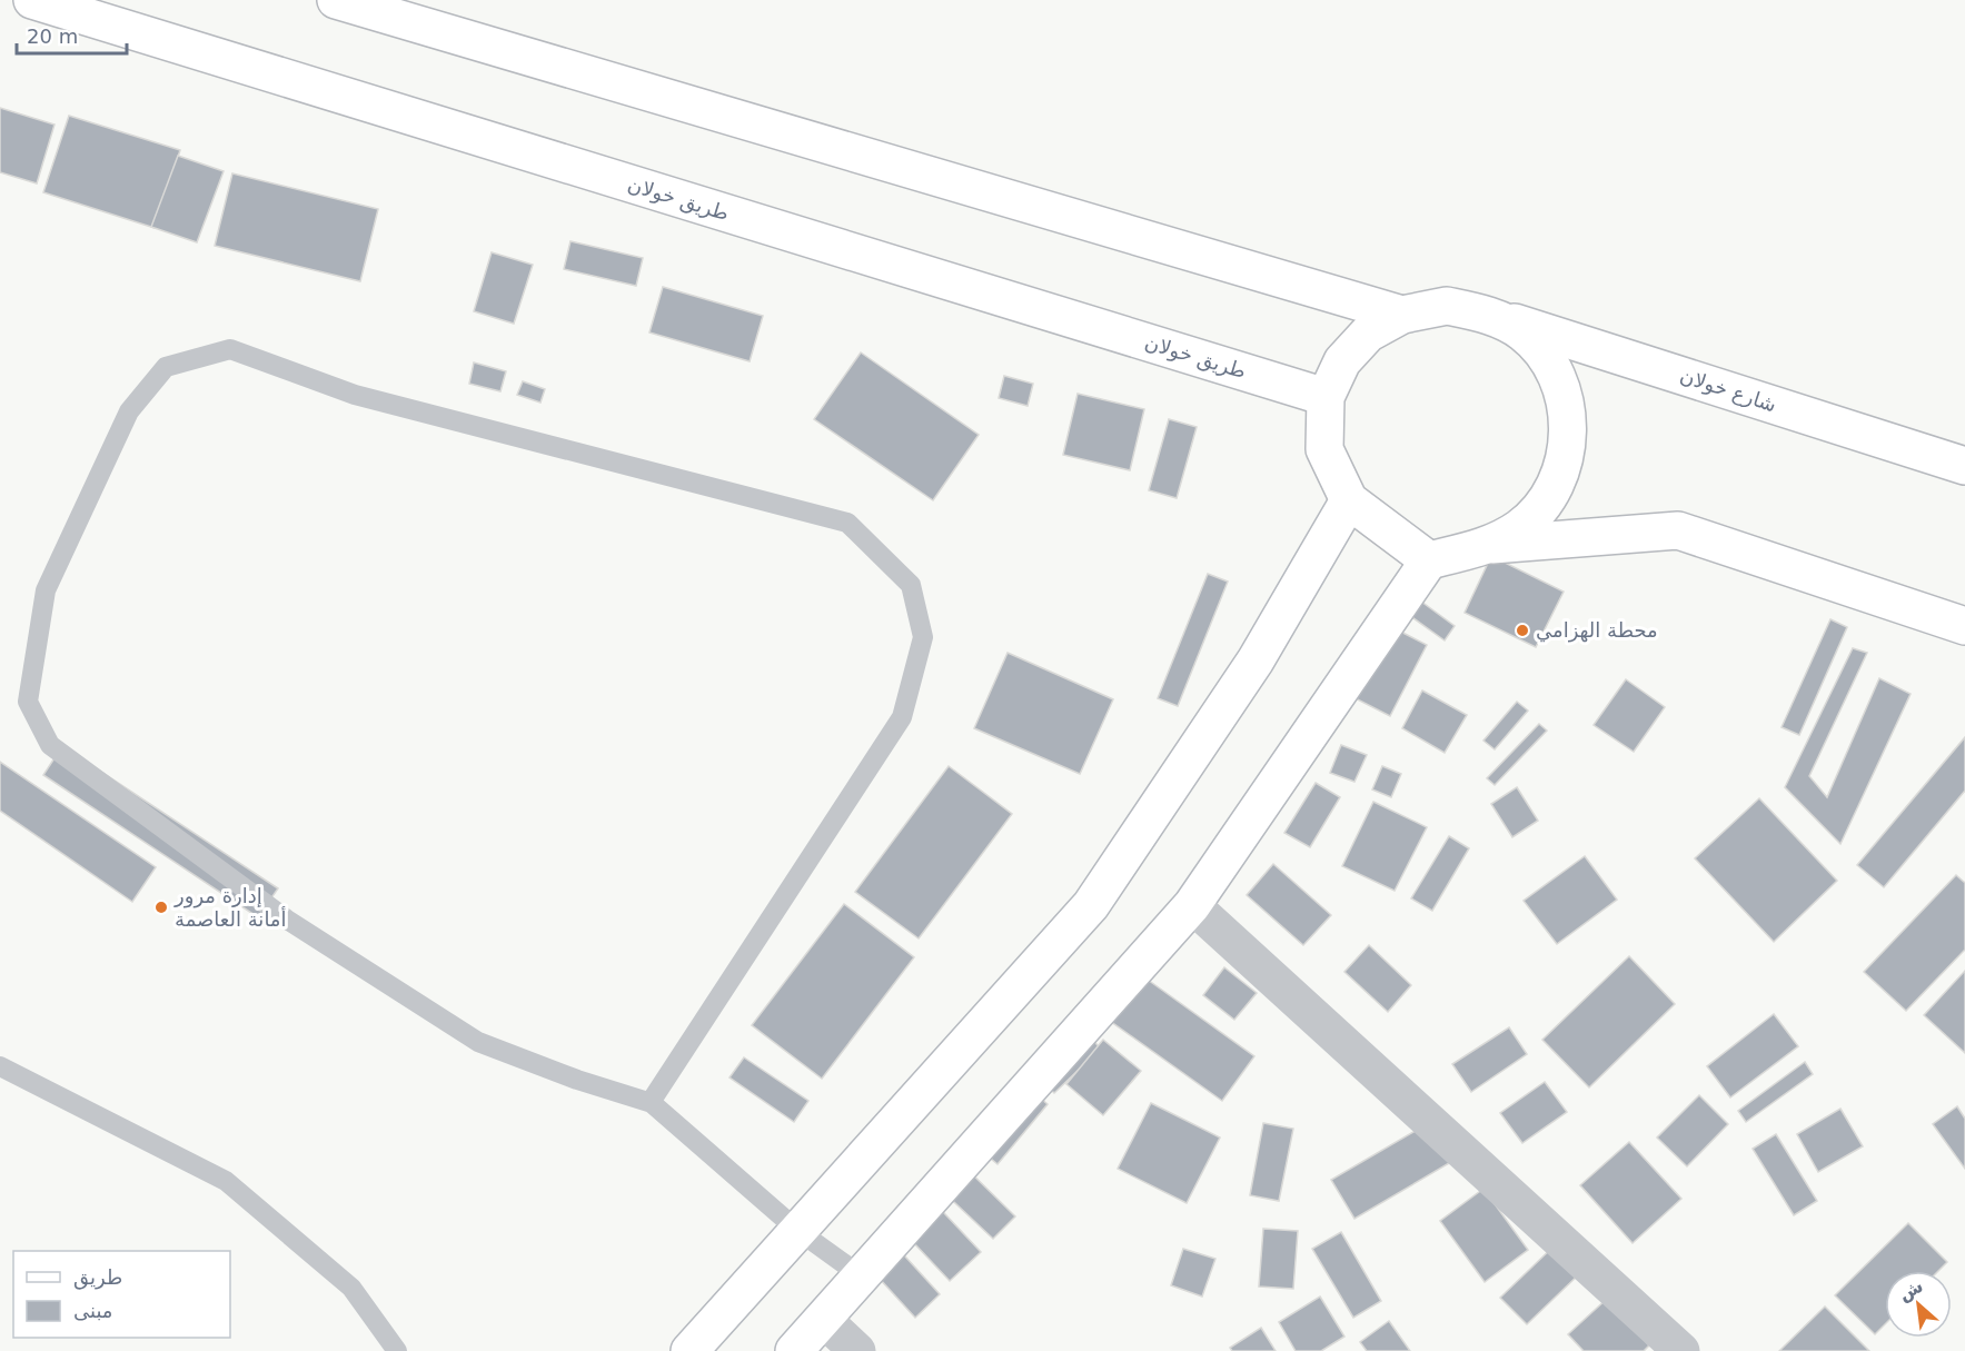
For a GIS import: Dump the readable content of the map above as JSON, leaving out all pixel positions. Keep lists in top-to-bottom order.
{
  "streets": {
    "main road": ["طريق خولان", "شارع خولان"]
  },
  "places": ["محطة الهزامي", "إدارة مرور أمانة العاصمة"],
  "legend": ["طريق", "مبنى"],
  "scale_bar": "20 m",
  "north": "top left"
}
